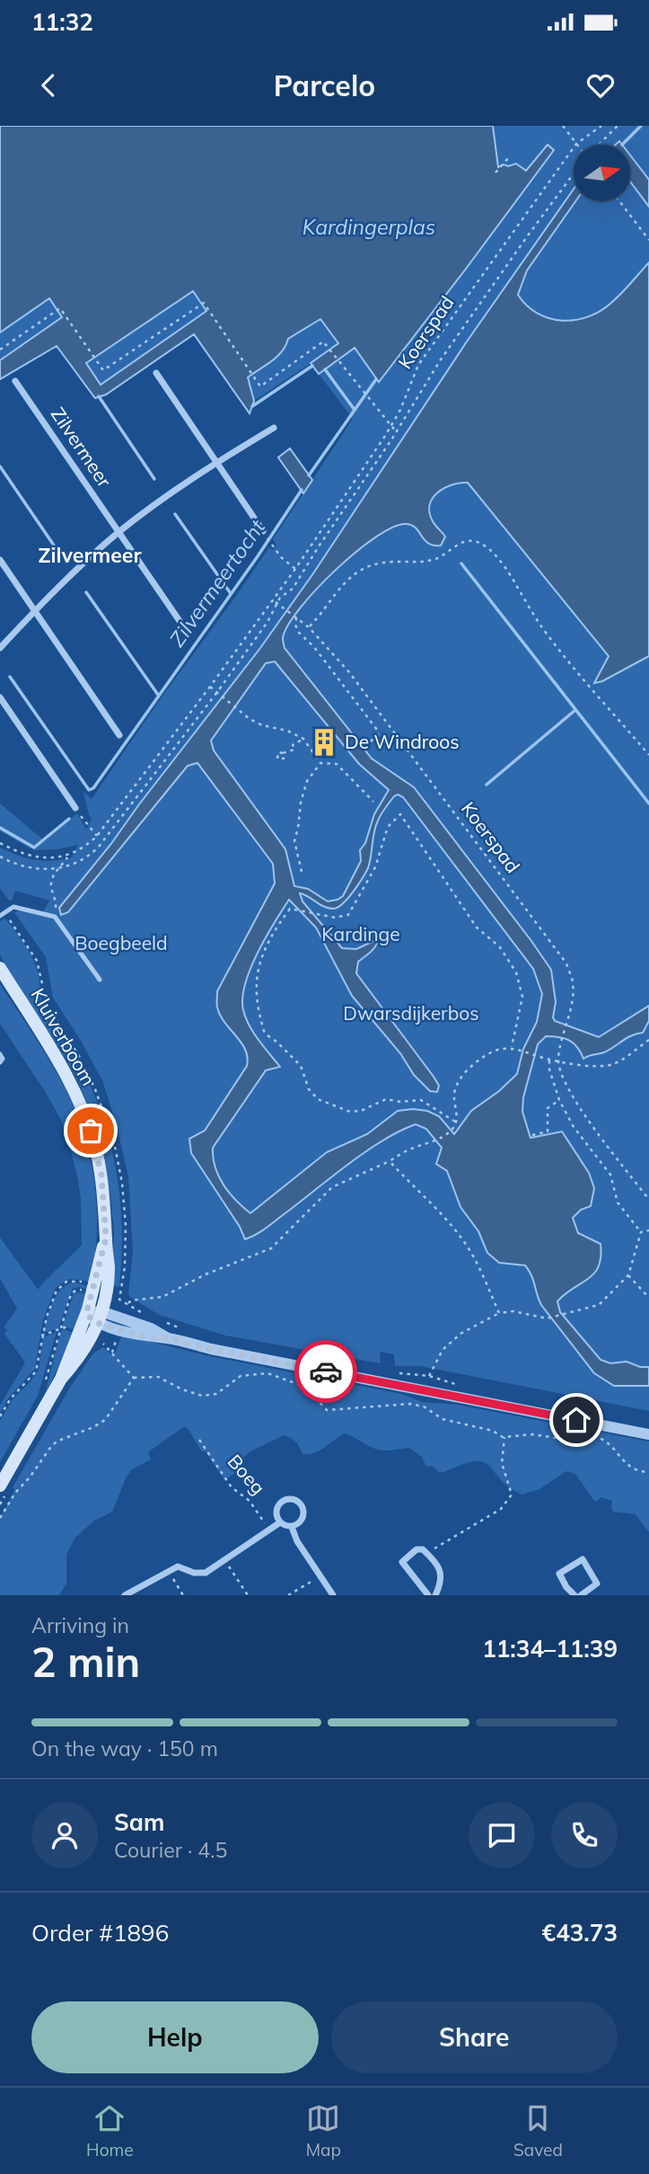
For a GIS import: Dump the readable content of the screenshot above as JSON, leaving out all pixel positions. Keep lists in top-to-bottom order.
{
  "streets": {
    "main road": ["Kluiverboom"],
    "street": ["Zilvermeer", "Boeg"],
    "path": ["Koerspad"]
  },
  "districts": ["Zilvermeer"],
  "water": ["Kardingerplas", "Zilvermeertocht"],
  "parks": ["Kardinge", "Boegbeeld", "Dwarsdijkerbos"],
  "places": {
    "building": ["De Windroos"]
  },
  "north": "right",
  "page": {
    "status": "11:32",
    "header": "Parcelo",
    "heading": ["2 min", "Arriving in", "11:34–11:39"],
    "panel": [
      "Sam",
      "Courier · 4.5",
      "Order #1896",
      "€43.73"
    ],
    "bar": "On the way · 150 m",
    "buttons": ["Help", "Share"],
    "tabs": ["Home", "Map", "Saved"]
  }
}
